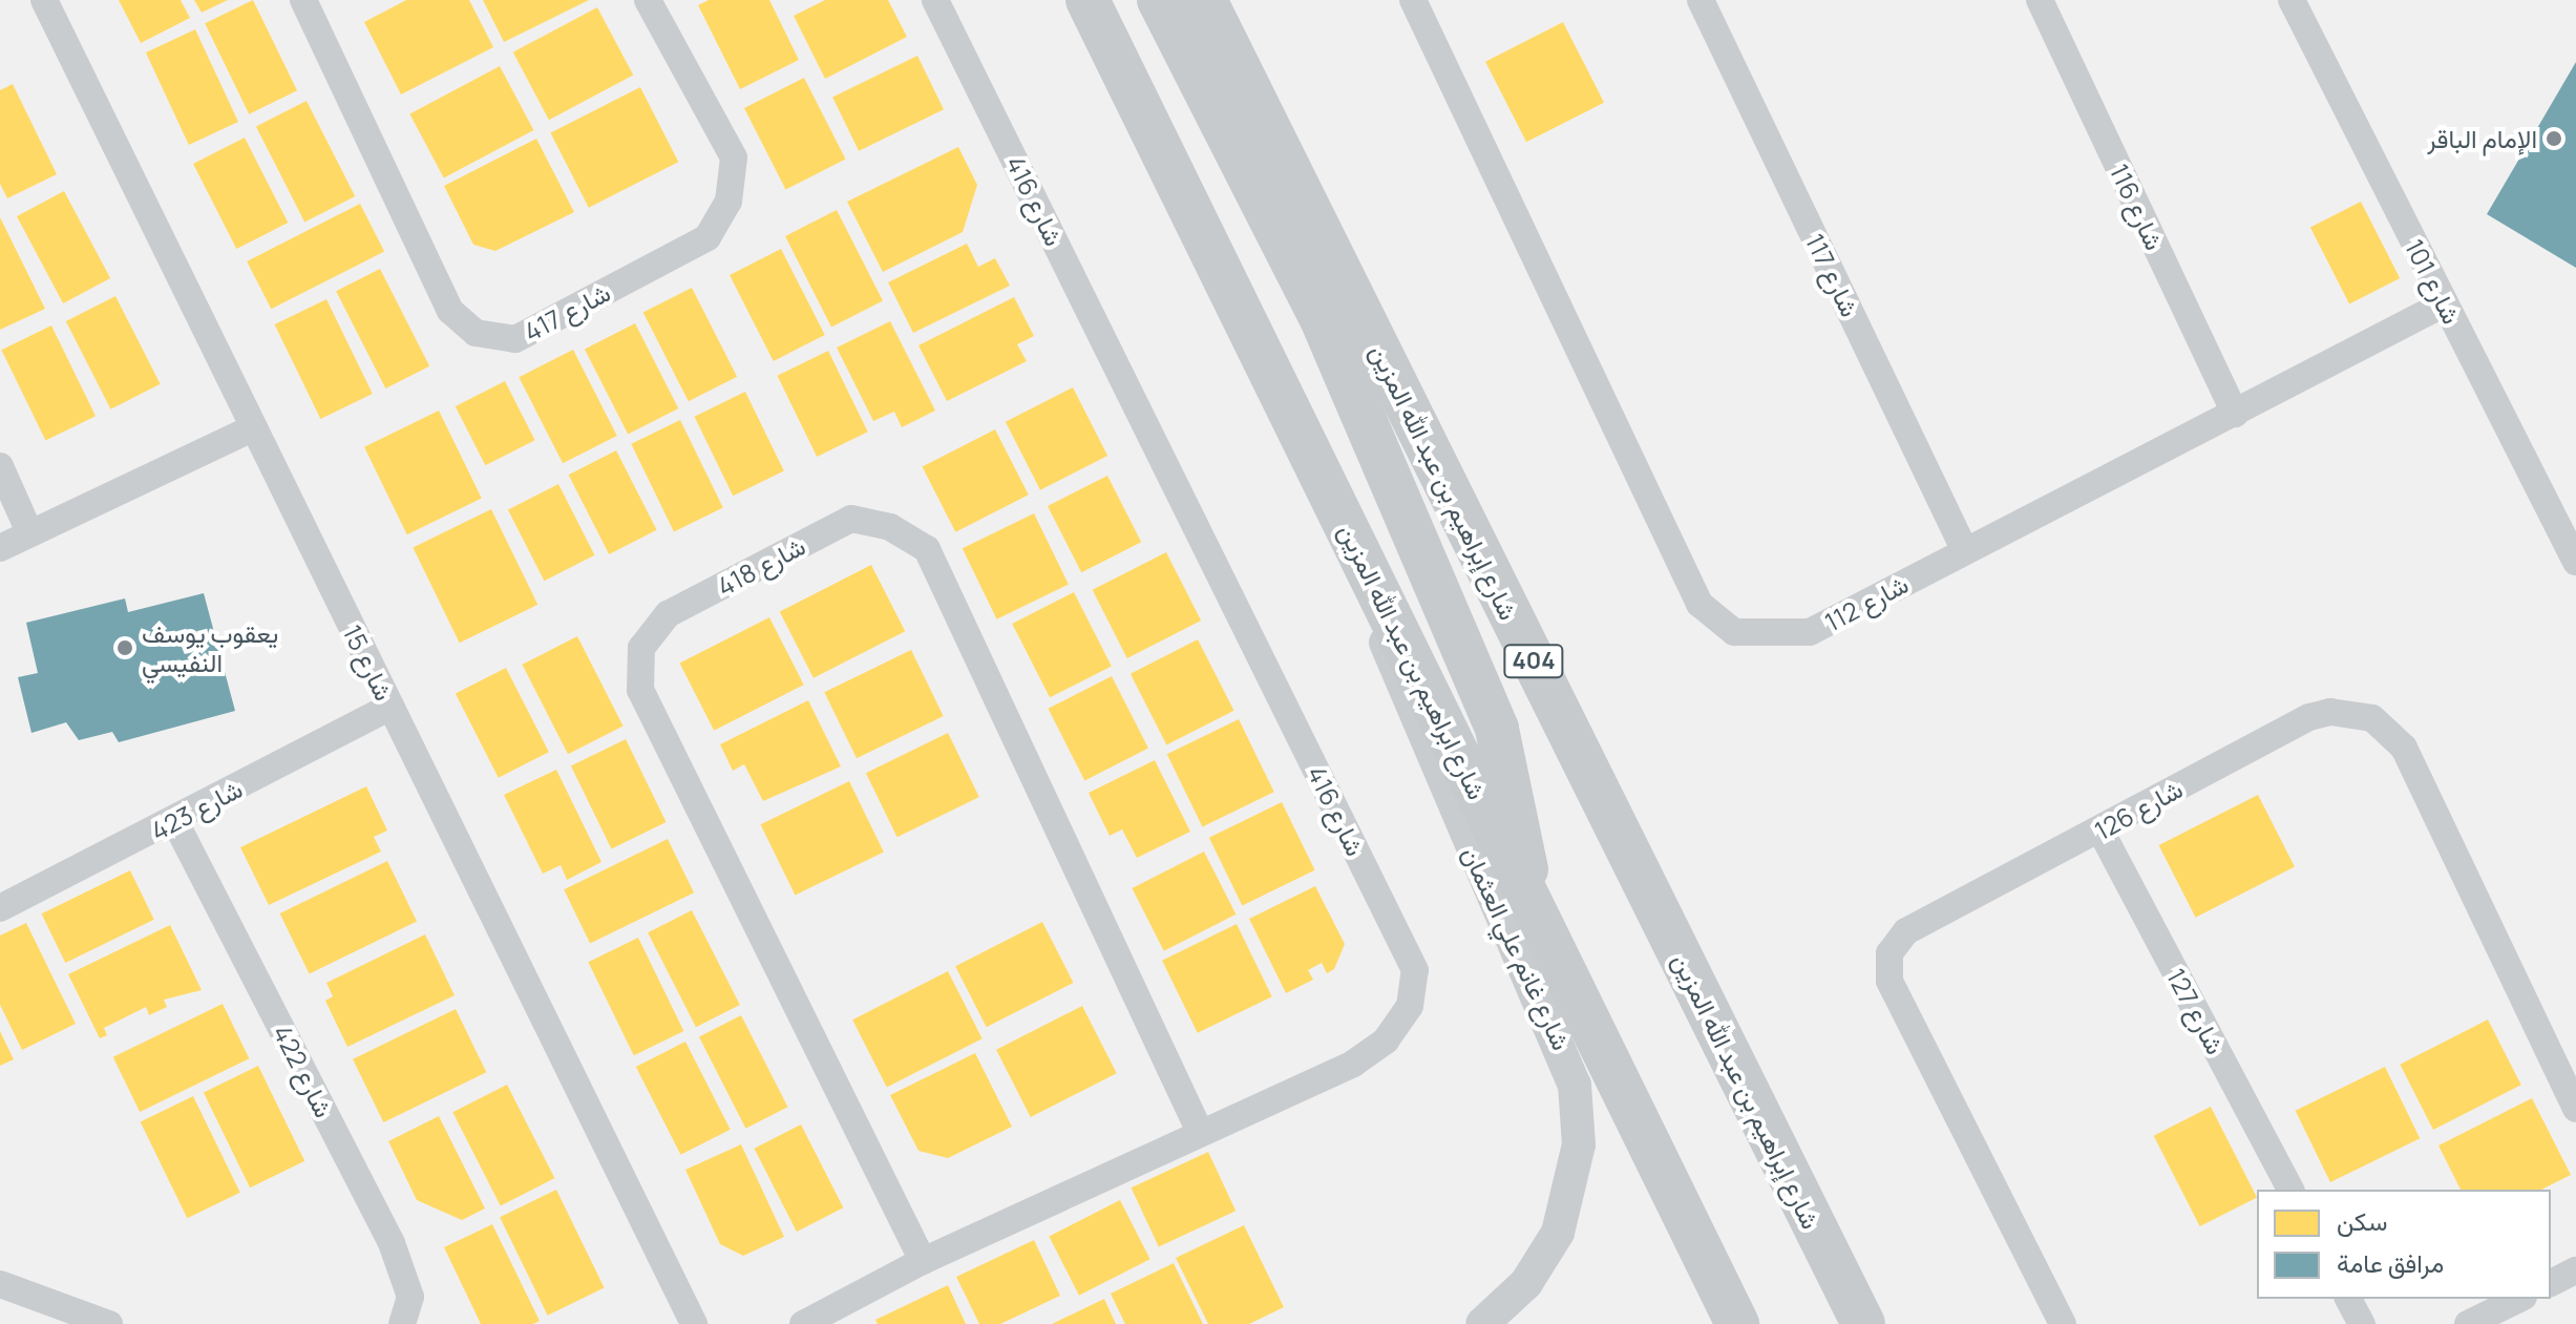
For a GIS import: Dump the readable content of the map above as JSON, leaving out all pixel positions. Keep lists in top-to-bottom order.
{
  "streets": {
    "main road": ["شارع إبراهيم بن عبد الله المزين", "شارع ابراهيم بن عبد الله المزين", "404"],
    "street": [
      "شارع 416",
      "شارع 116",
      "شارع 117",
      "شارع 101",
      "شارع 417",
      "شارع 418",
      "شارع 112",
      "شارع 15",
      "شارع 423",
      "شارع 126",
      "شارع غانم علي العثمان",
      "شارع 127",
      "شارع 422"
    ]
  },
  "crossings": [
    ["شارع 416", "شارع 418"],
    ["شارع 116", "شارع 112"],
    ["شارع 117", "شارع 112"],
    ["شارع 101", "شارع 112"],
    ["شارع ابراهيم بن عبد الله المزين", "شارع غانم علي العثمان"],
    ["شارع 15", "شارع 423"],
    ["شارع 423", "شارع 422"],
    ["شارع 126", "شارع 127"]
  ],
  "places": ["الإمام الباقر", "يعقوب يوسف النفيسي"],
  "legend": ["سكن", "مرافق عامة"]
}
